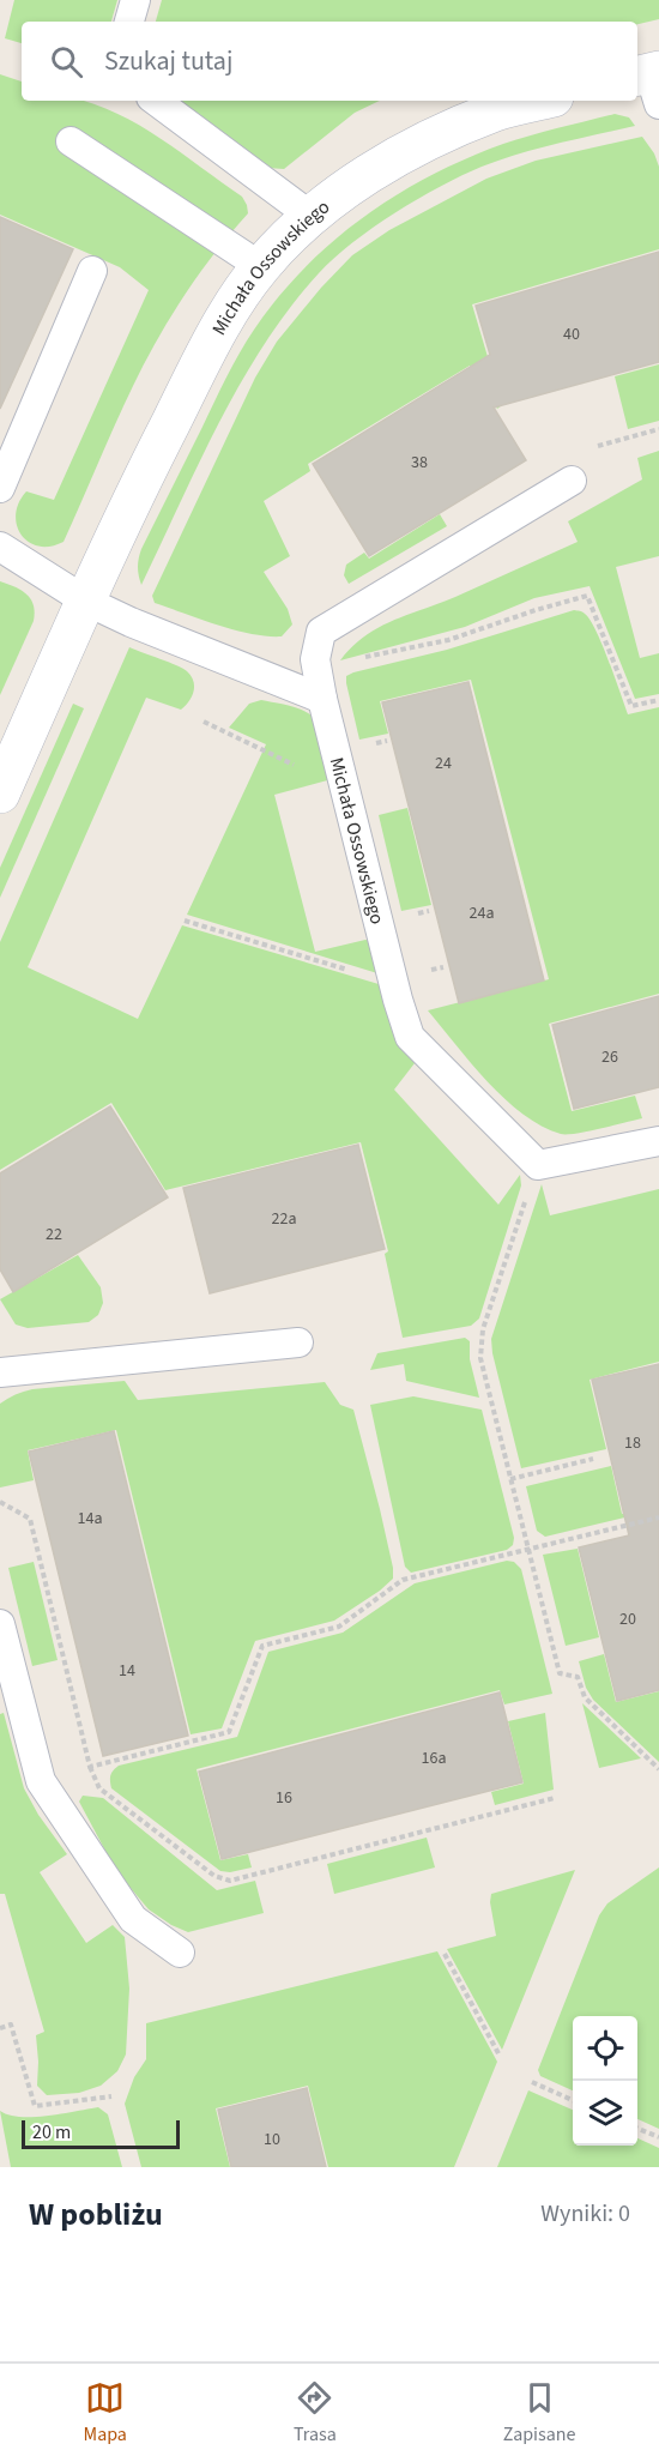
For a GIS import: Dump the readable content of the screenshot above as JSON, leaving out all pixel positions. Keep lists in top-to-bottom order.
{
  "streets": {
    "street": ["Michała Ossowskiego"]
  },
  "house_numbers": [
    "40",
    "38",
    "24",
    "24a",
    "26",
    "22a",
    "22",
    "18",
    "14a",
    "20",
    "14",
    "16a",
    "16",
    "10"
  ],
  "scale_bar": "20 m",
  "page": {
    "search": "Szukaj tutaj",
    "scale": "20 m",
    "heading": ["W pobliżu", "Wyniki: 0"],
    "nav": ["Mapa", "Trasa", "Zapisane"]
  }
}
